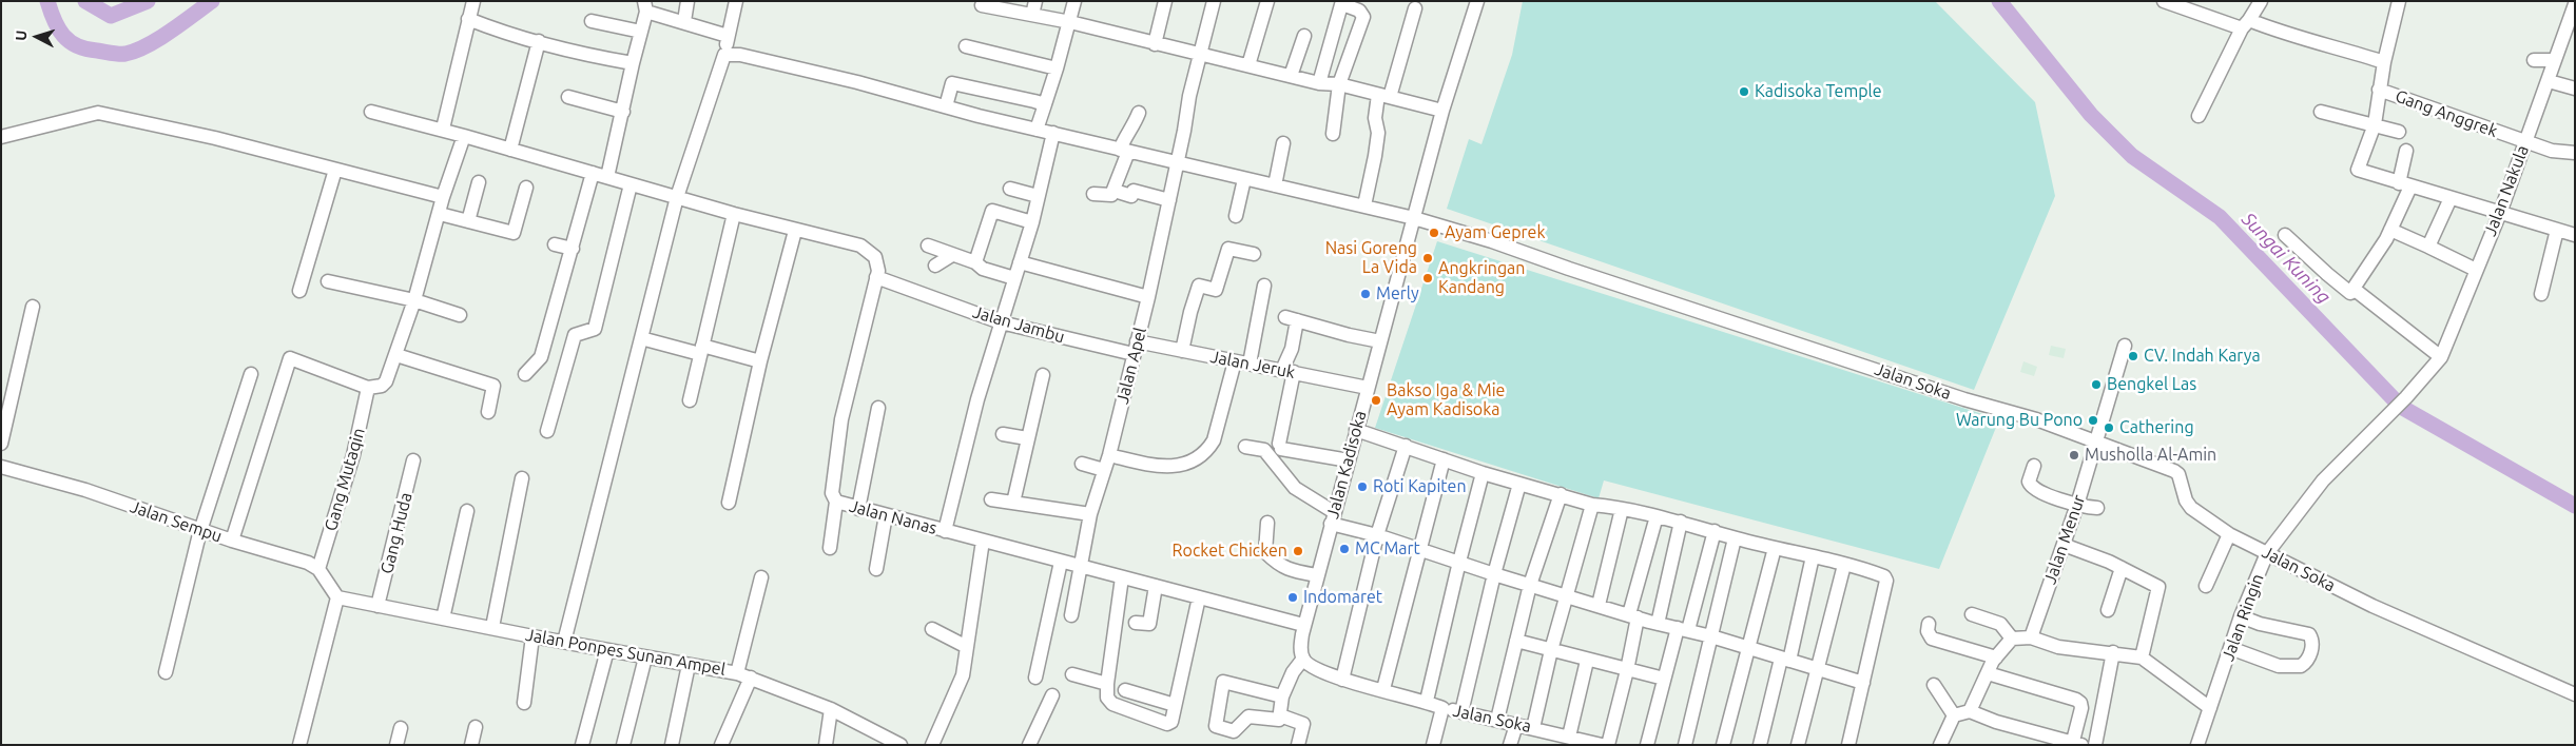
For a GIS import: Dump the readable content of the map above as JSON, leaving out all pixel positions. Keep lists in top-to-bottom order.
{
  "streets": {
    "street": [
      "Gang Anggrek",
      "Jalan Nakula",
      "Jalan Jambu",
      "Jalan Jeruk",
      "Jalan Apel",
      "Jalan Soka",
      "Jalan Kadisoka",
      "Gang Mutaqin",
      "Jalan Nanas",
      "Jalan Sempu",
      "Gang Huda",
      "Jalan Menur",
      "Jalan Ringin",
      "Jalan Ponpes Sunan Ampel"
    ]
  },
  "crossings": [
    ["Gang Anggrek", "Jalan Nakula"],
    ["Jalan Nakula", "Jalan Ringin"],
    ["Jalan Jambu", "Jalan Jeruk"],
    ["Jalan Jambu", "Jalan Apel"],
    ["Jalan Jambu", "Jalan Nanas"],
    ["Jalan Jeruk", "Jalan Apel"],
    ["Jalan Jeruk", "Jalan Kadisoka"],
    ["Jalan Apel", "Jalan Soka"],
    ["Jalan Apel", "Jalan Nanas"],
    ["Jalan Soka", "Jalan Kadisoka"],
    ["Jalan Soka", "Jalan Menur"],
    ["Jalan Soka", "Jalan Ringin"],
    ["Jalan Kadisoka", "Jalan Nanas"],
    ["Gang Mutaqin", "Jalan Sempu"],
    ["Gang Huda", "Jalan Ponpes Sunan Ampel"]
  ],
  "water": ["Sungai Kuning"],
  "places": [
    "Kadisoka Temple",
    "Ayam Geprek",
    "Nasi Goreng La Vida",
    "Angkringan Kandang",
    "Merly",
    "CV. Indah Karya",
    "Bengkel Las",
    "Bakso Iga & Mie Ayam Kadisoka",
    "Warung Bu Pono",
    "Cathering",
    "Musholla Al-Amin",
    "Roti Kapiten",
    "MC Mart",
    "Rocket Chicken",
    "Indomaret"
  ],
  "north": "left"
}
